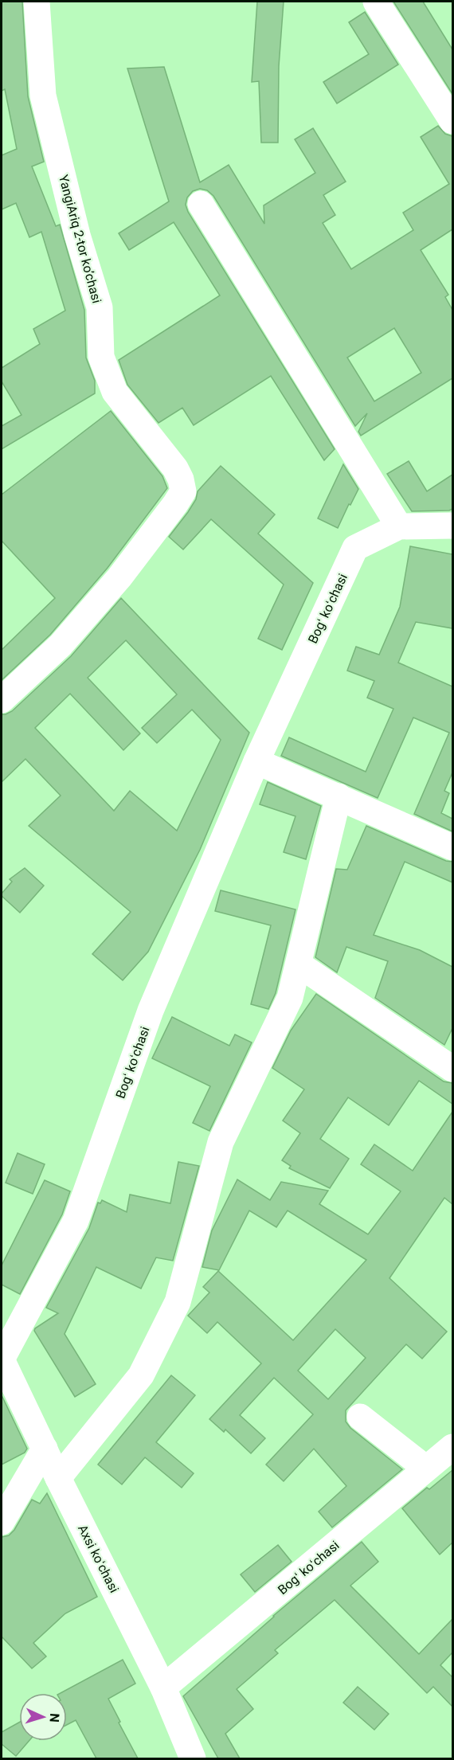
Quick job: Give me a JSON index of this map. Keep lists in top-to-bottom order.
{
  "streets": {
    "street": ["YangiАriq 2-tor koʼchasi", "Bogʻ koʻchasi", "Axsi koʻchasi"]
  },
  "crossings": [
    ["Bogʻ koʻchasi", "Axsi koʻchasi"]
  ],
  "north": "right"
}
